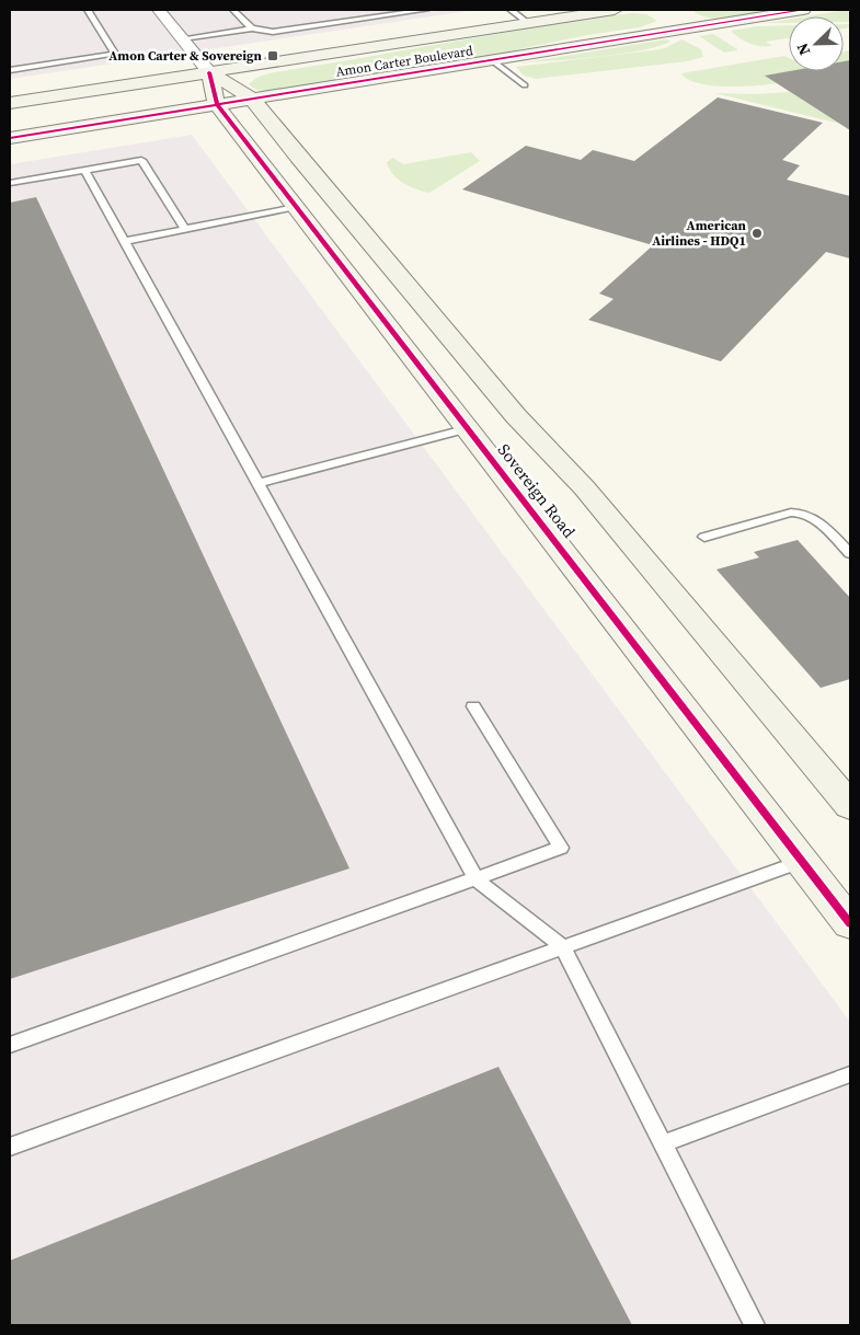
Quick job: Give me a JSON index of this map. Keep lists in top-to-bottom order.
{
  "streets": {
    "street": ["Amon Carter Boulevard", "Sovereign Road"]
  },
  "crossings": [
    ["Amon Carter Boulevard", "Sovereign Road"]
  ],
  "places": {
    "transit": ["Amon Carter & Sovereign"],
    "other": ["American Airlines - HDQ1"]
  },
  "north": "bottom left"
}
